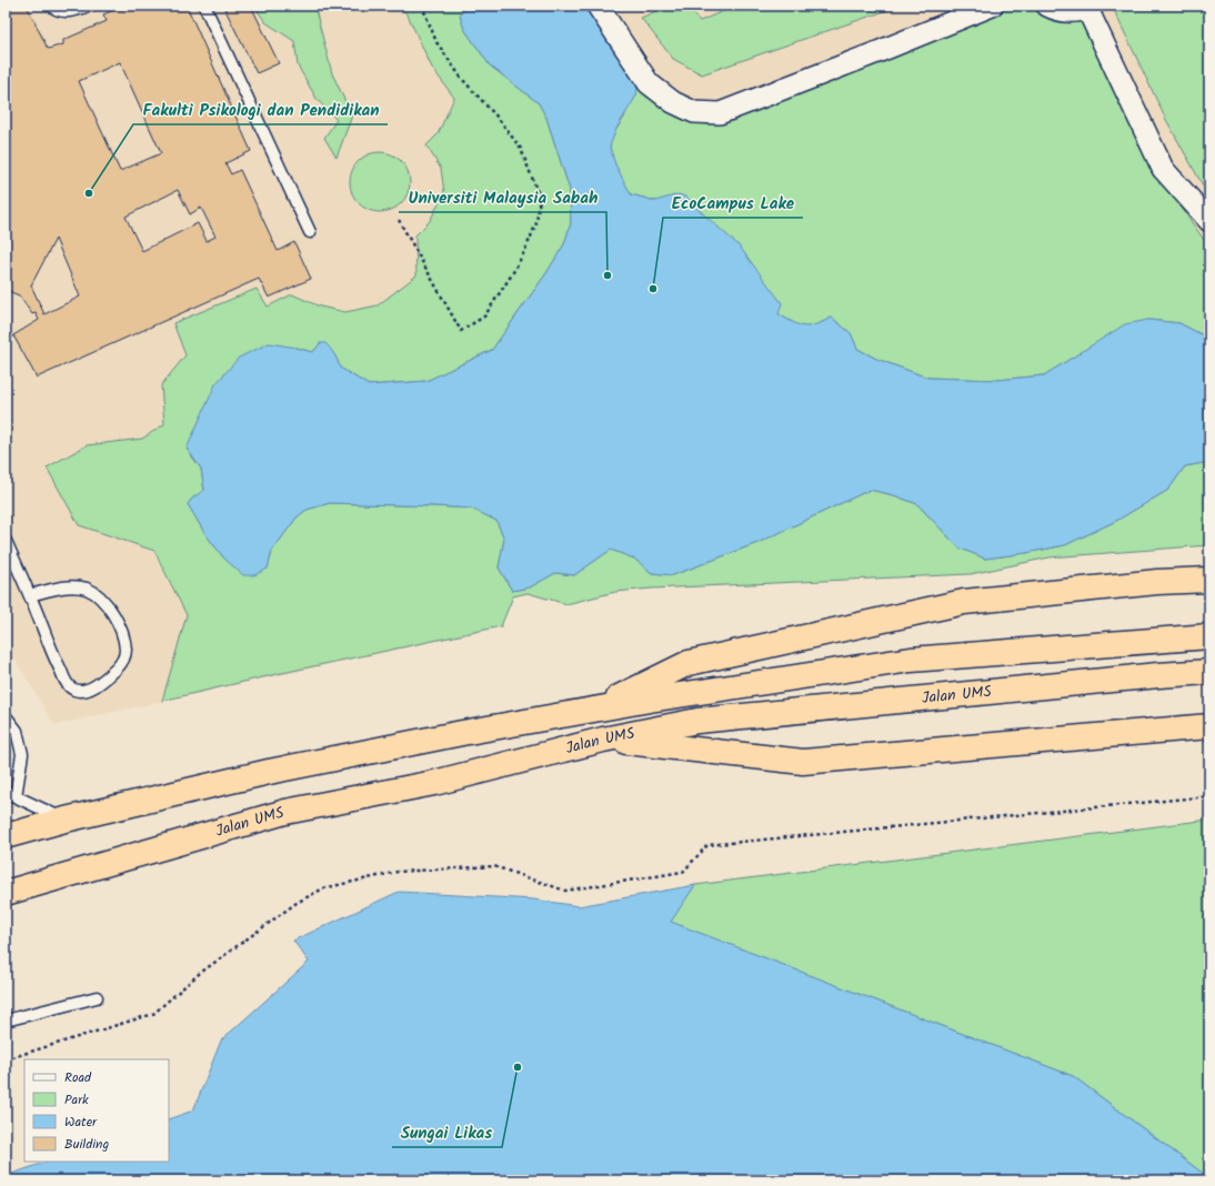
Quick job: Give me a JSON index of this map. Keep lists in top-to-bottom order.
{
  "streets": {
    "highway": ["Jalan UMS"]
  },
  "places": [
    "Fakulti Psikologi dan Pendidikan",
    "Universiti Malaysia Sabah",
    "EcoCampus Lake",
    "Sungai Likas"
  ],
  "legend": [
    "Road",
    "Park",
    "Water",
    "Building"
  ]
}
